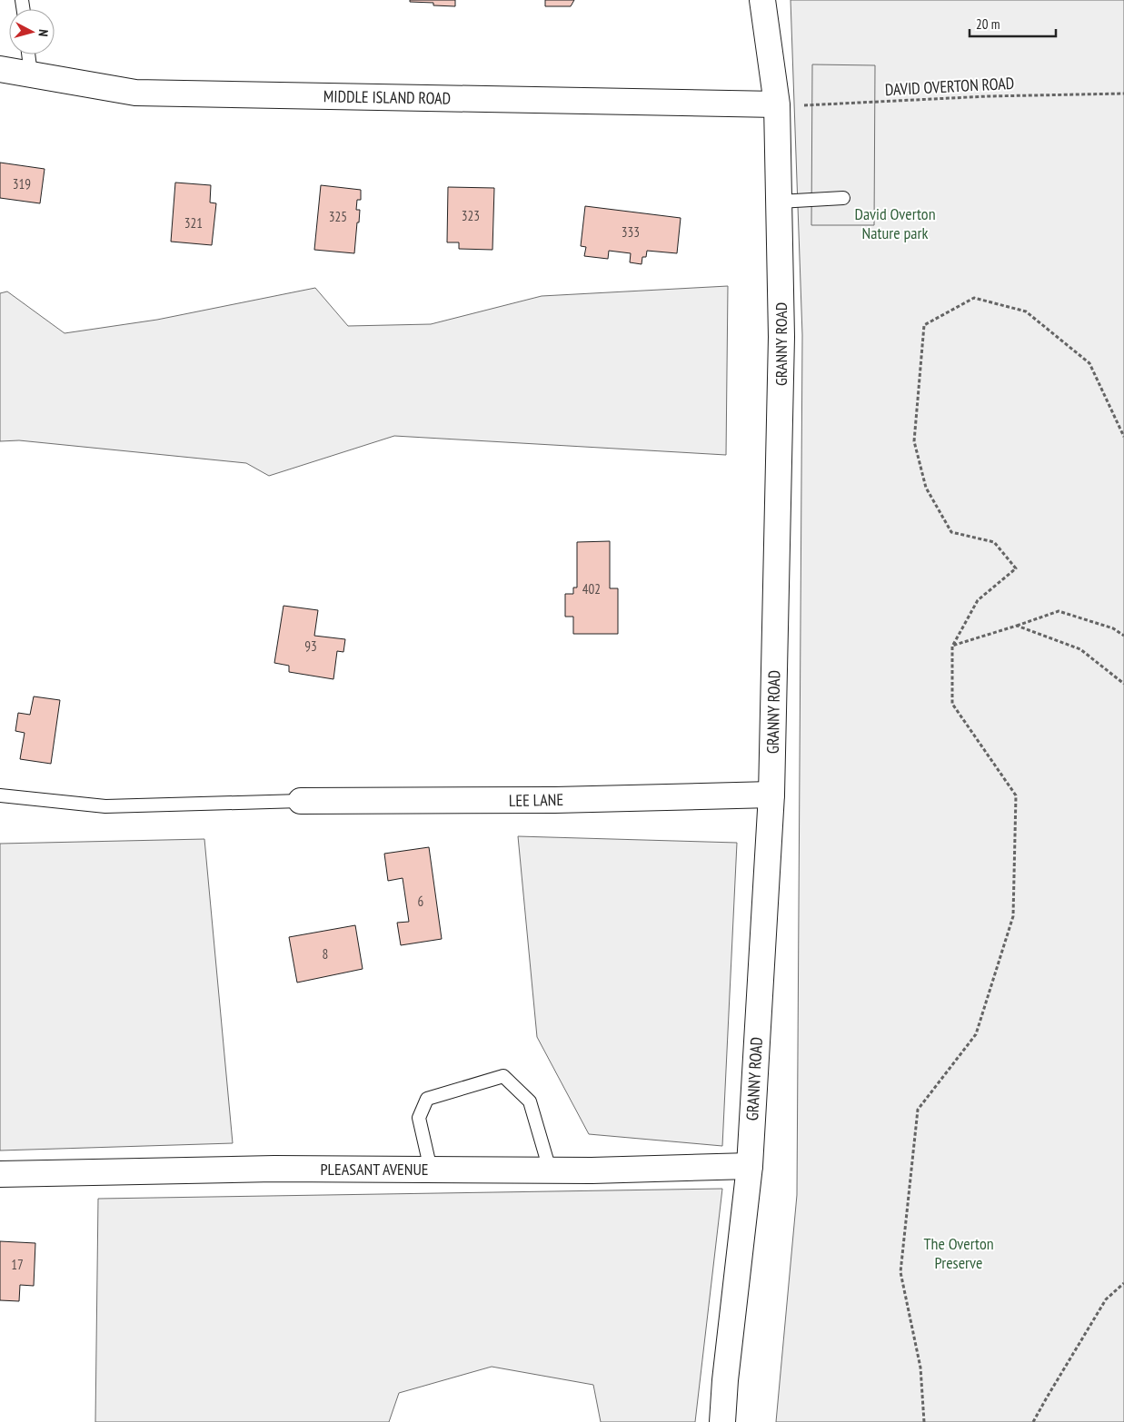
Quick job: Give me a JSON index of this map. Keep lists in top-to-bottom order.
{
  "streets": {
    "street": [
      "MIDDLE ISLAND ROAD",
      "GRANNY ROAD",
      "LEE LANE",
      "PLEASANT AVENUE"
    ],
    "path": ["DAVID OVERTON ROAD"]
  },
  "crossings": [
    ["DAVID OVERTON ROAD", "MIDDLE ISLAND ROAD"],
    ["DAVID OVERTON ROAD", "GRANNY ROAD"],
    ["MIDDLE ISLAND ROAD", "GRANNY ROAD"],
    ["GRANNY ROAD", "LEE LANE"],
    ["GRANNY ROAD", "PLEASANT AVENUE"]
  ],
  "parks": ["David Overton Nature park", "The Overton Preserve"],
  "house_numbers": [
    "319",
    "323",
    "325",
    "321",
    "333",
    "402",
    "93",
    "6",
    "8",
    "17"
  ],
  "scale_bar": "20 m",
  "north": "right"
}
